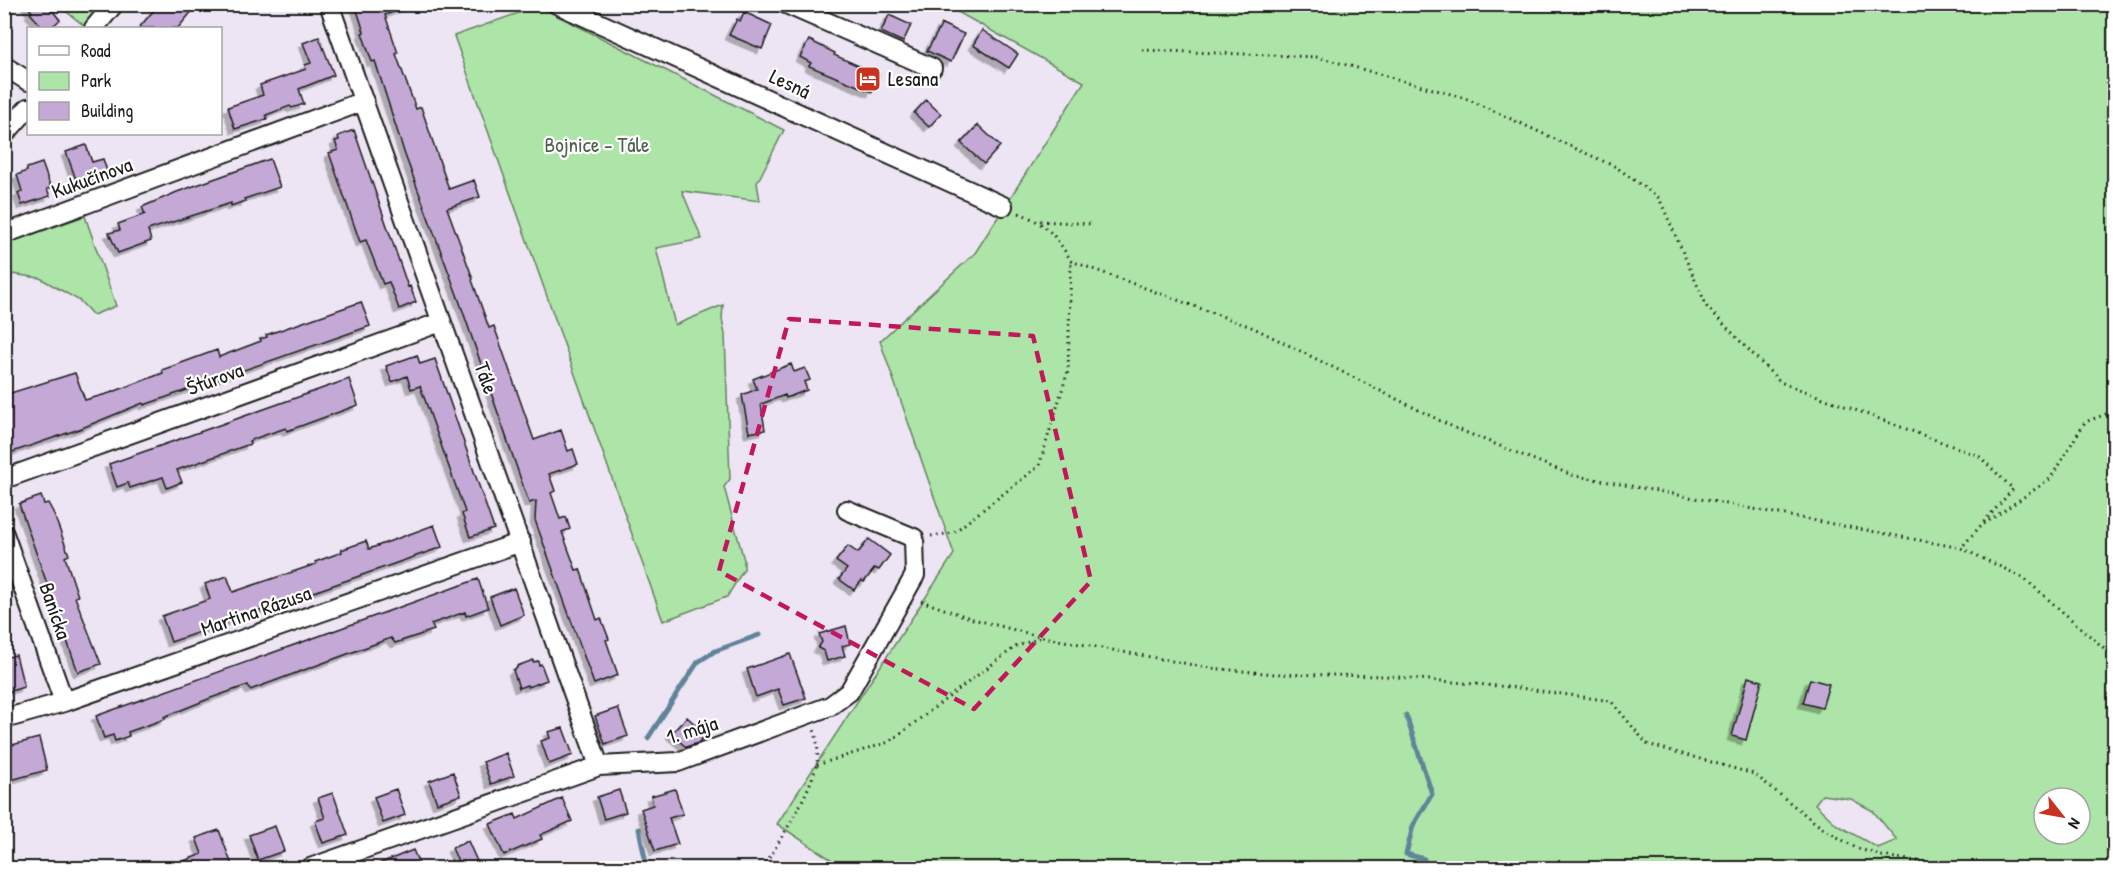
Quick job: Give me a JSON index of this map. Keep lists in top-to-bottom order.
{
  "streets": {
    "street": [
      "Lesná",
      "Kukučínova",
      "Tále",
      "Štúrova",
      "Banícka",
      "Martina Rázusa",
      "1. mája"
    ]
  },
  "crossings": [
    ["Kukučínova", "Tále"],
    ["Tále", "Štúrova"],
    ["Tále", "Martina Rázusa"],
    ["Tále", "1. mája"],
    ["Banícka", "Martina Rázusa"]
  ],
  "parks": ["Bojnice - Tále"],
  "places": {
    "hotel": ["Lesana"]
  },
  "legend": ["Road", "Park", "Building"],
  "north": "bottom right"
}
